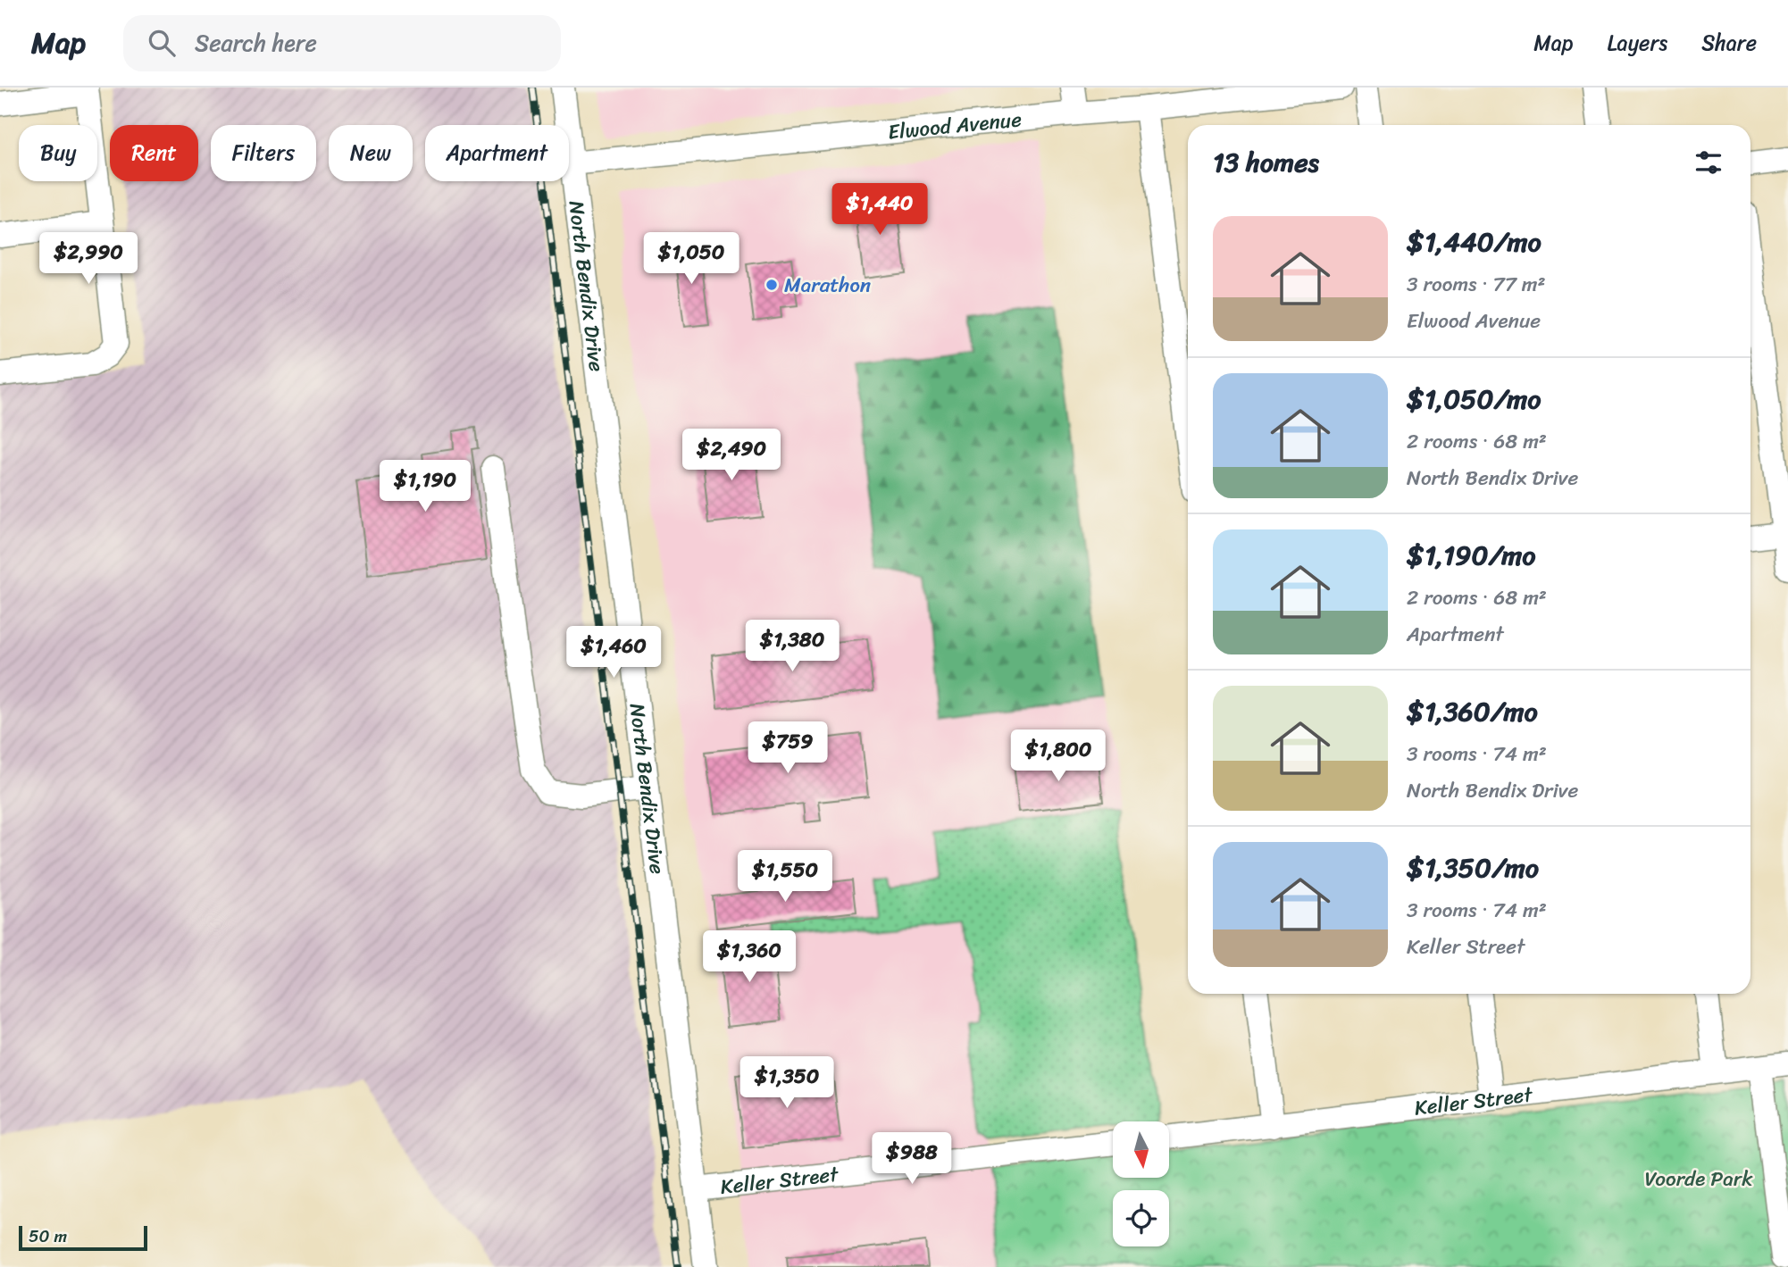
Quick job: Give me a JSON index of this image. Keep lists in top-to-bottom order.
{
  "streets": {
    "street": ["Elwood Avenue", "North Bendix Drive", "Keller Street"]
  },
  "crossings": [
    ["Elwood Avenue", "North Bendix Drive"],
    ["North Bendix Drive", "Keller Street"]
  ],
  "parks": ["Voorde Park"],
  "places": ["Marathon"],
  "scale_bar": "50 m",
  "north": "bottom",
  "page": {
    "header": "Map",
    "search": "Search here",
    "nav": ["Map", "Layers", "Share"],
    "chip": [
      "Buy",
      "Rent",
      "Filters",
      "New",
      "Apartment"
    ],
    "heading": "13 homes",
    "price": [
      "$1,440",
      "$2,990",
      "$1,050",
      "$2,490",
      "$1,190",
      "$1,380",
      "$1,460",
      "$759",
      "$1,800",
      "$1,550",
      "$1,360",
      "$1,350",
      "$988"
    ],
    "list": [
      {
        "name": "$1,440/mo",
        "note": "3 rooms · 77 m² · Elwood Avenue"
      },
      {
        "name": "$1,050/mo",
        "note": "2 rooms · 68 m² · North Bendix Drive"
      },
      {
        "name": "$1,190/mo",
        "note": "2 rooms · 68 m² · Apartment"
      },
      {
        "name": "$1,360/mo",
        "note": "3 rooms · 74 m² · North Bendix Drive"
      },
      {
        "name": "$1,350/mo",
        "note": "3 rooms · 74 m² · Keller Street"
      }
    ],
    "scale": "50 m"
  }
}
